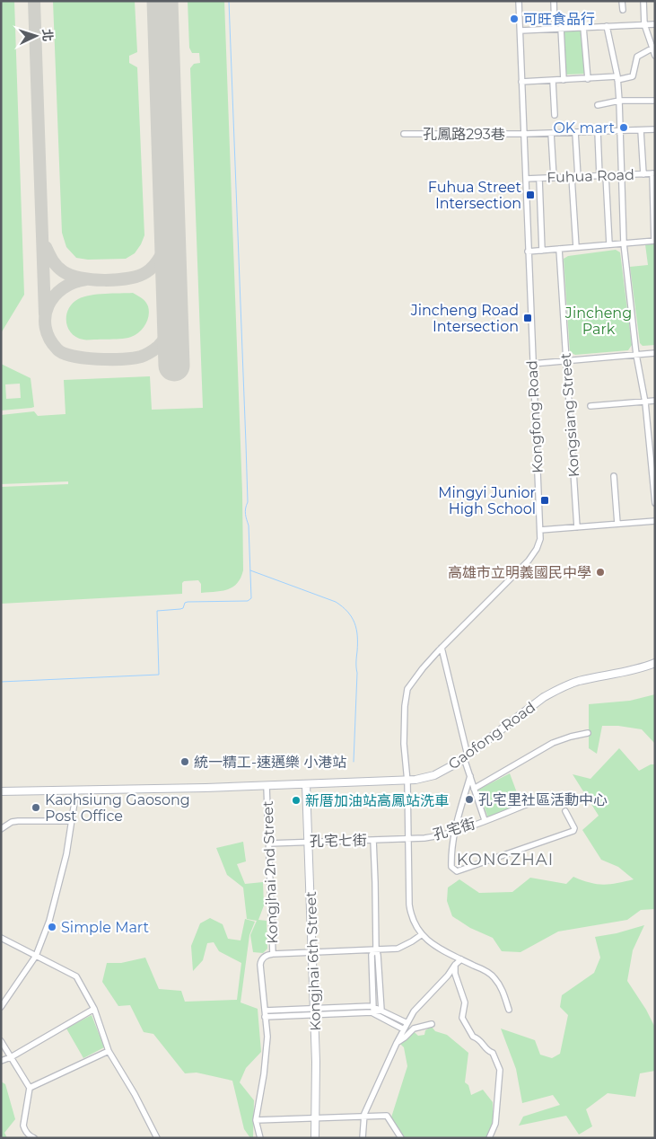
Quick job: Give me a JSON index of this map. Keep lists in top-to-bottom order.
{
  "streets": {
    "street": [
      "孔鳳路293巷",
      "Fuhua Road",
      "Kongsiang Street",
      "Kongfong Road",
      "Gaofong Road",
      "孔宅街",
      "孔宅七街",
      "Kongjhai 2nd Street",
      "Kongjhai 6th Street"
    ]
  },
  "crossings": [
    ["孔鳳路293巷", "Kongfong Road"],
    ["Fuhua Road", "Kongfong Road"],
    ["Kongfong Road", "Gaofong Road"],
    ["Kongfong Road", "孔宅街"],
    ["Kongfong Road", "孔宅七街"],
    ["Gaofong Road", "Kongjhai 2nd Street"],
    ["Gaofong Road", "Kongjhai 6th Street"],
    ["孔宅街", "孔宅七街"],
    ["孔宅七街", "Kongjhai 2nd Street"],
    ["孔宅七街", "Kongjhai 6th Street"]
  ],
  "districts": ["KONGZHAI"],
  "parks": ["Jincheng Park"],
  "places": {
    "other": [
      "可旺食品行",
      "OK mart",
      "高雄市立明義國民中學",
      "統一精工-速邁樂 小港站",
      "孔宅里社區活動中心",
      "新厝加油站高鳳站洗車",
      "Kaohsiung Gaosong Post Office",
      "Simple Mart"
    ],
    "transit": ["Fuhua Street Intersection", "Jincheng Road Intersection", "Mingyi Junior High School"]
  },
  "north": "right"
}
